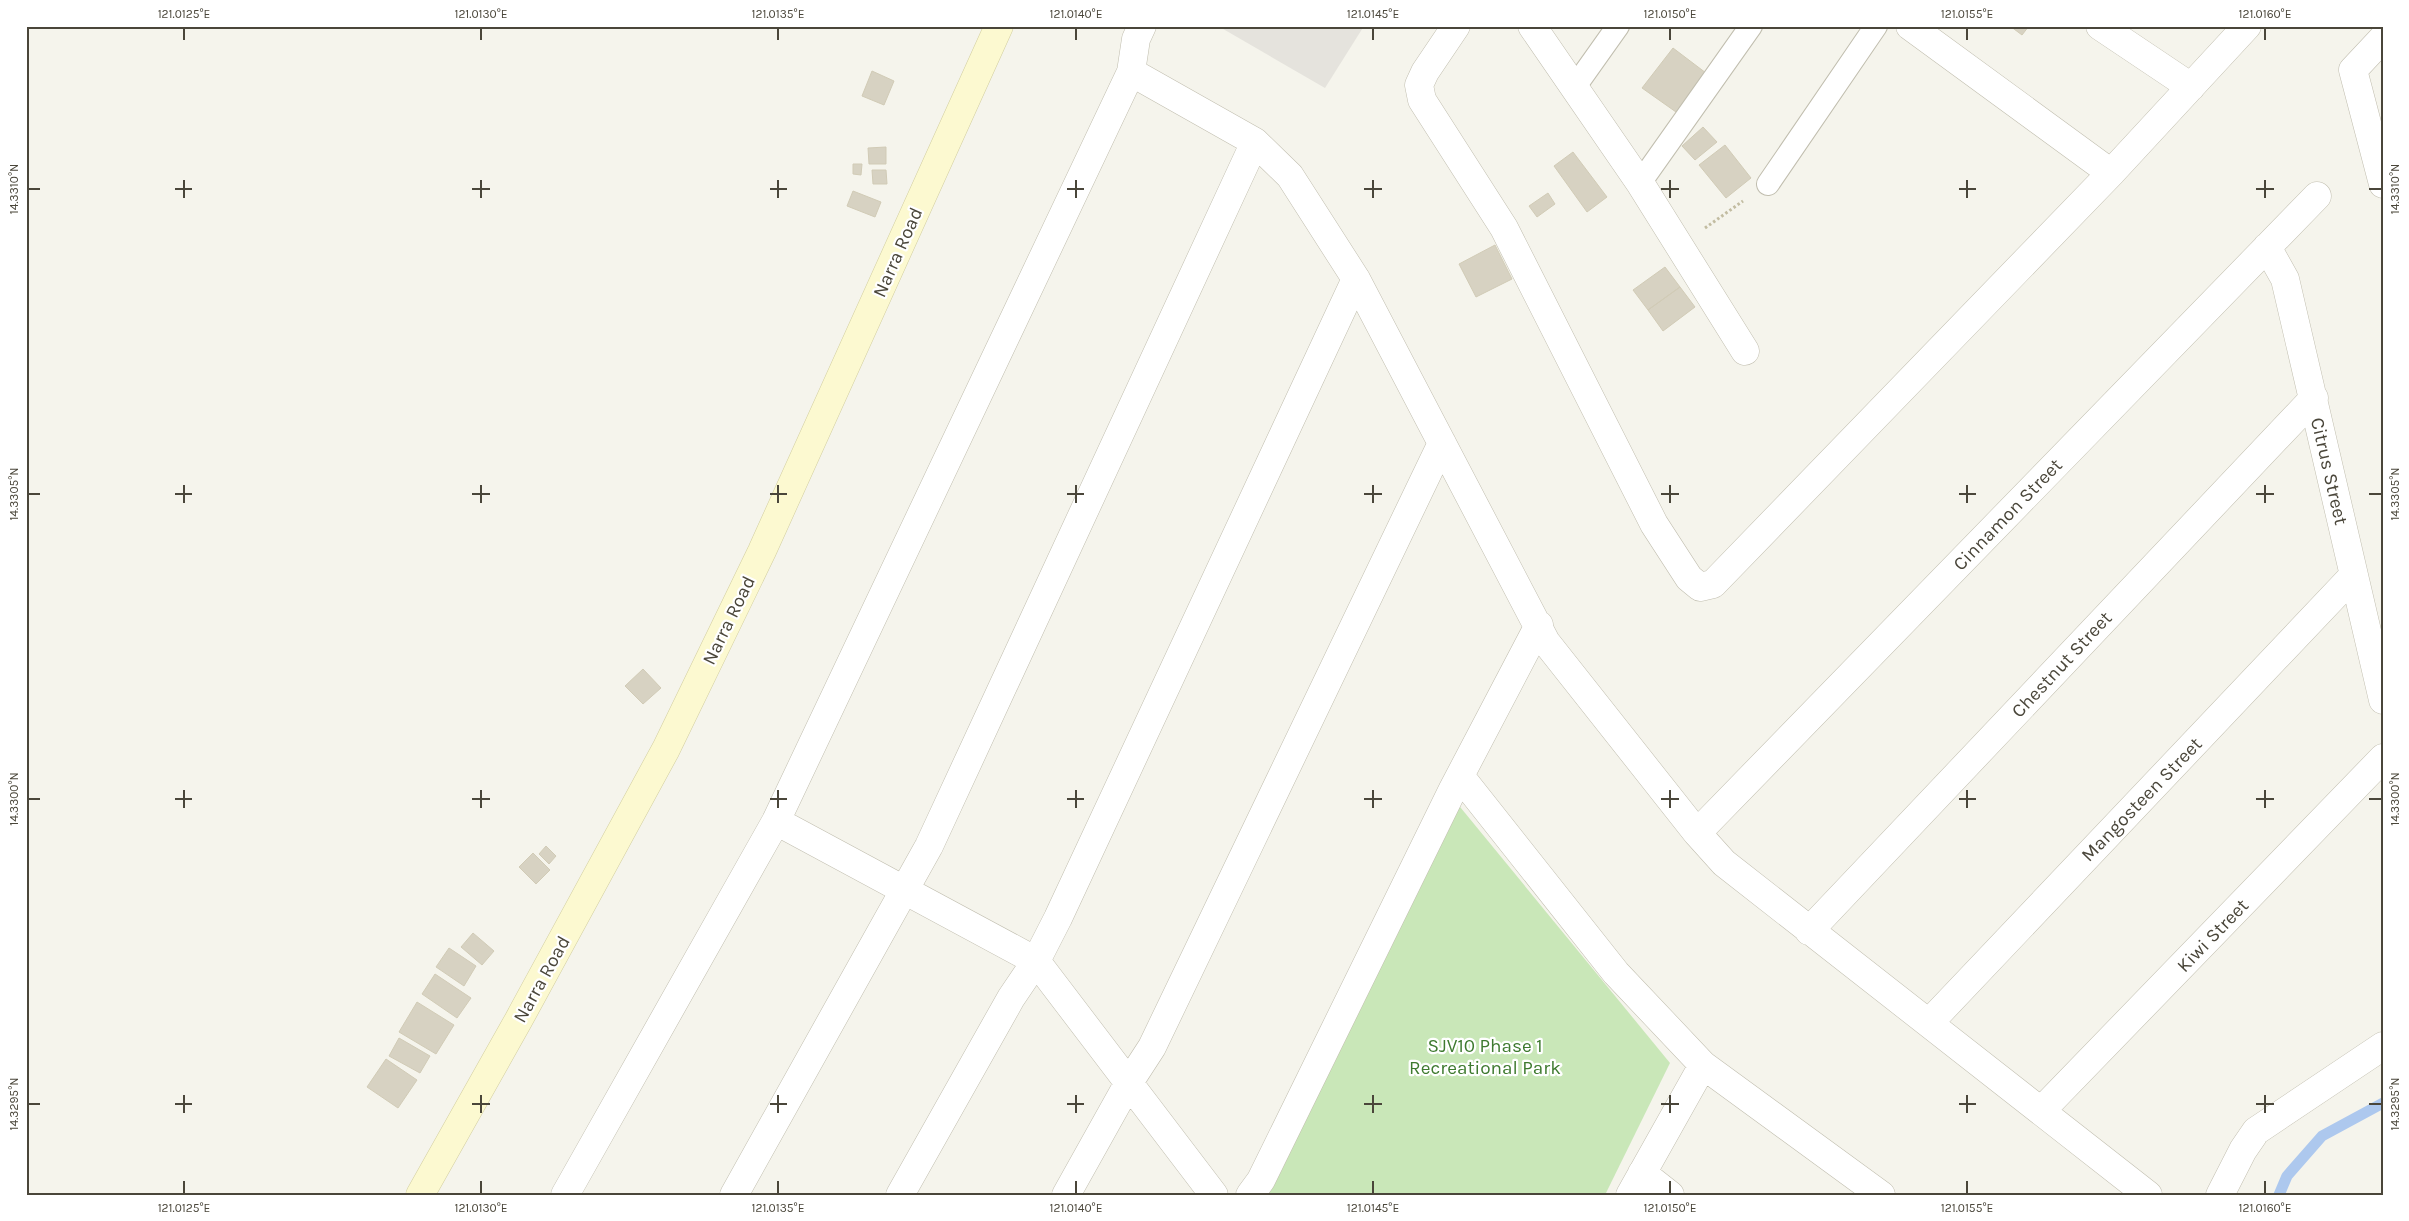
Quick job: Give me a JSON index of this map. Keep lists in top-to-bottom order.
{
  "streets": {
    "street": [
      "Narra Road",
      "Citrus Street",
      "Cinnamon Street",
      "Chestnut Street",
      "Mangosteen Street",
      "Kiwi Street"
    ]
  },
  "crossings": [
    ["Citrus Street", "Cinnamon Street"],
    ["Citrus Street", "Chestnut Street"],
    ["Citrus Street", "Mangosteen Street"]
  ],
  "parks": ["SJV10 Phase 1 Recreational Park"],
  "coordinates": [
    "121.0125°E",
    "121.0130°E",
    "121.0135°E",
    "121.0140°E",
    "121.0145°E",
    "121.0150°E",
    "121.0155°E",
    "121.0160°E",
    "14.3310°N",
    "14.3305°N",
    "14.3300°N",
    "14.3295°N"
  ]
}
